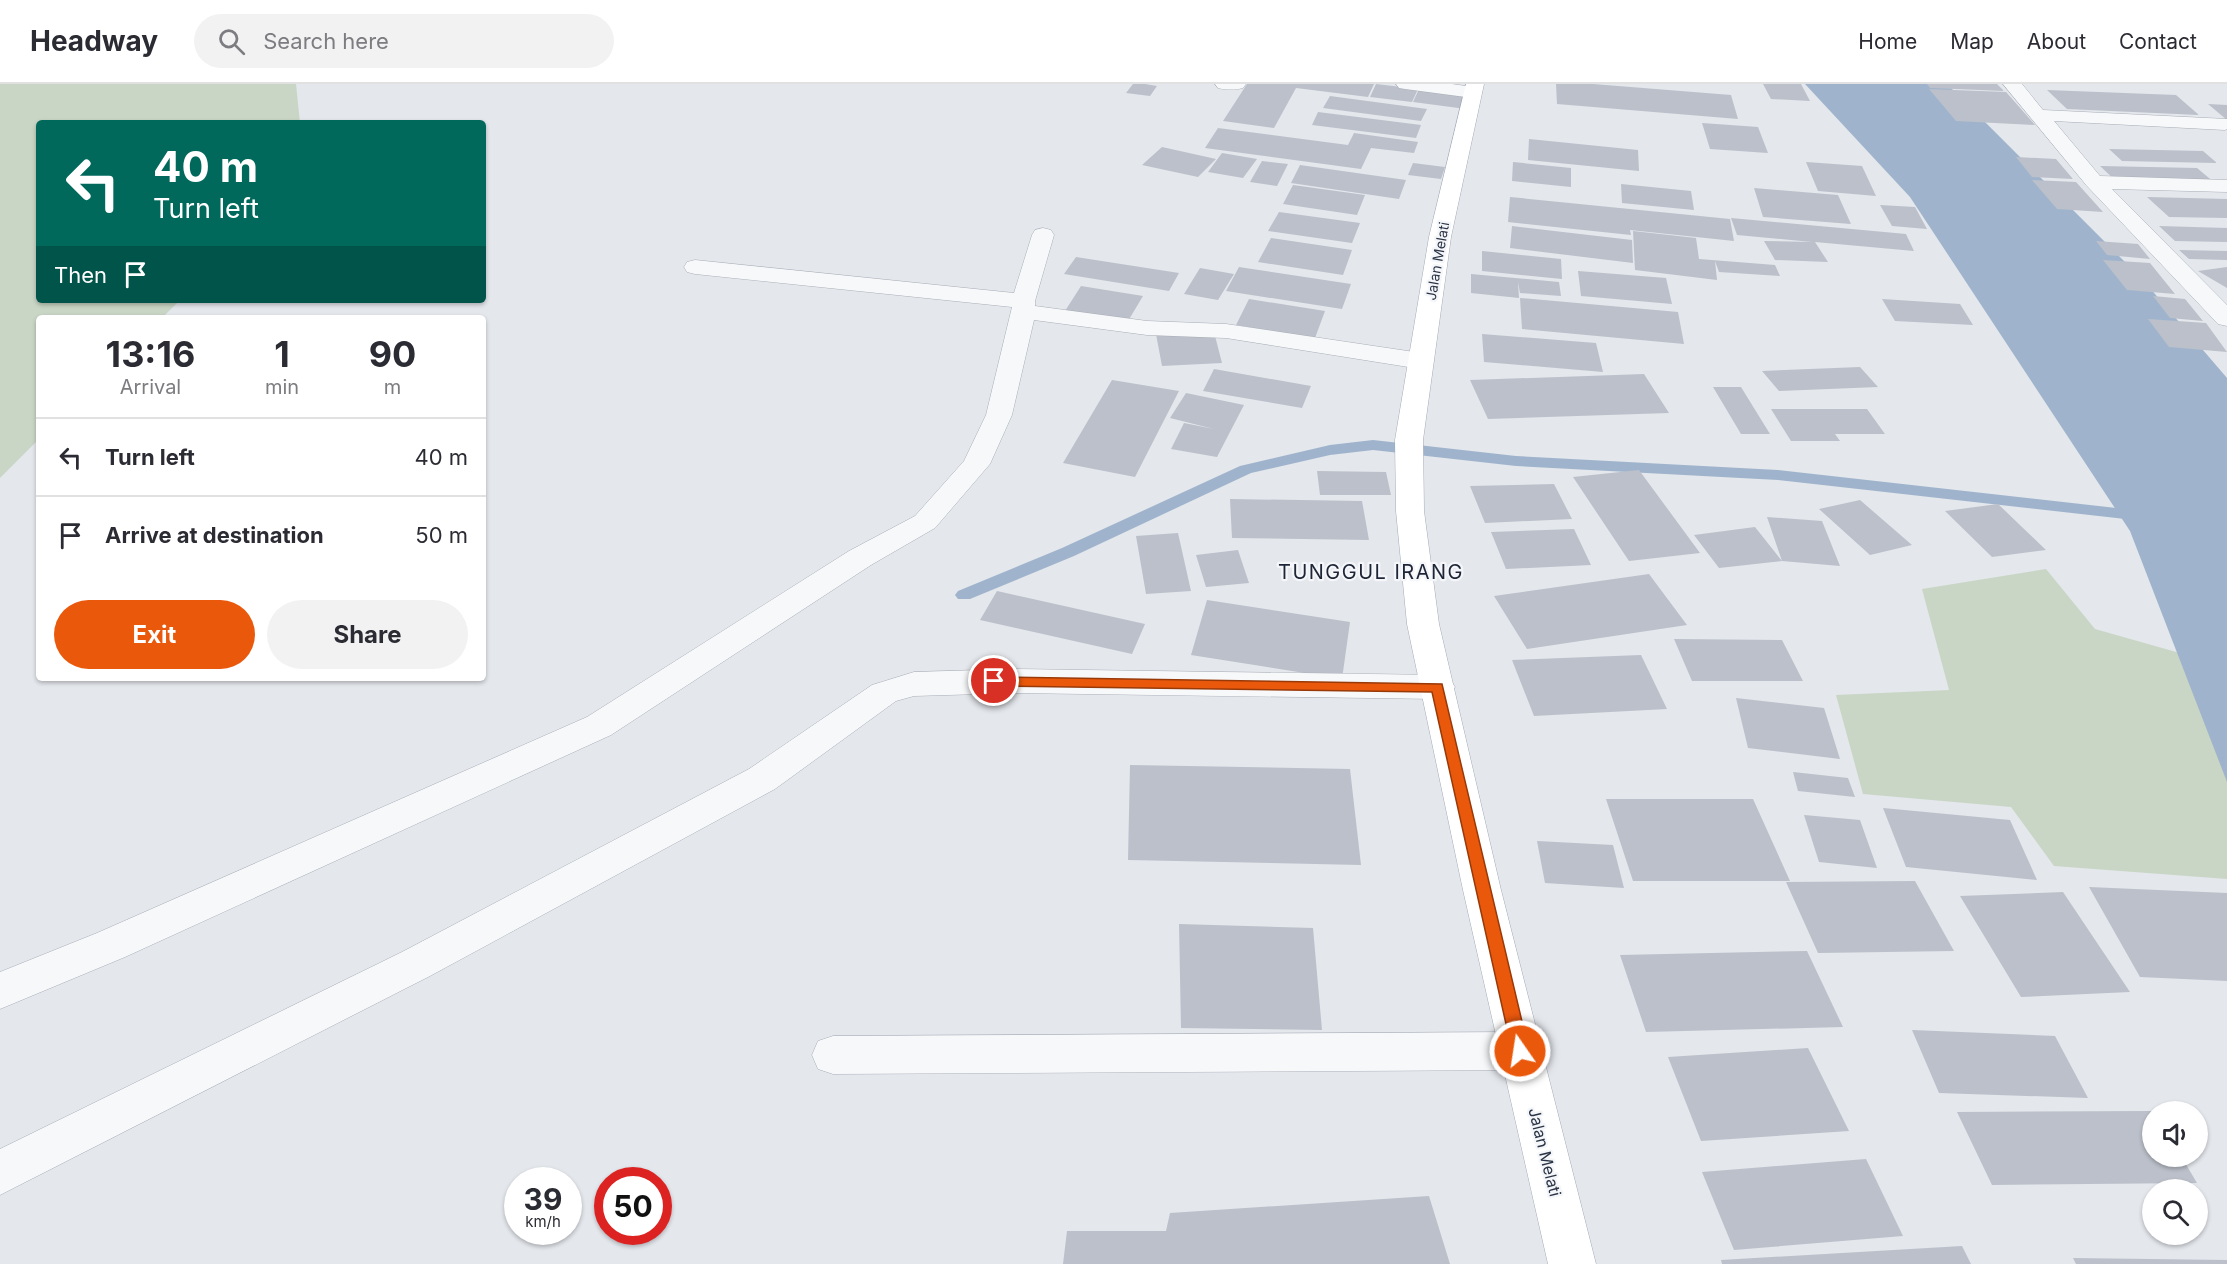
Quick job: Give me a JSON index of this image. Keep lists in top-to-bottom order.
{
  "streets": {
    "main road": ["Jalan Melati"]
  },
  "districts": ["TUNGGUL IRANG"],
  "page": {
    "header": "Headway",
    "search": "Search here",
    "nav": [
      "Home",
      "Map",
      "About",
      "Contact"
    ],
    "turn": ["40 m", "Turn left"],
    "then": "Then",
    "eta": [
      "13:16",
      "Arrival",
      "1",
      "min",
      "90",
      "m"
    ],
    "list": [
      {
        "name": "Turn left",
        "value": "40 m"
      },
      {
        "name": "Arrive at destination",
        "value": "50 m"
      }
    ],
    "buttons": ["Exit", "Share"],
    "speed": "39 km/h",
    "limit": "50"
  }
}
